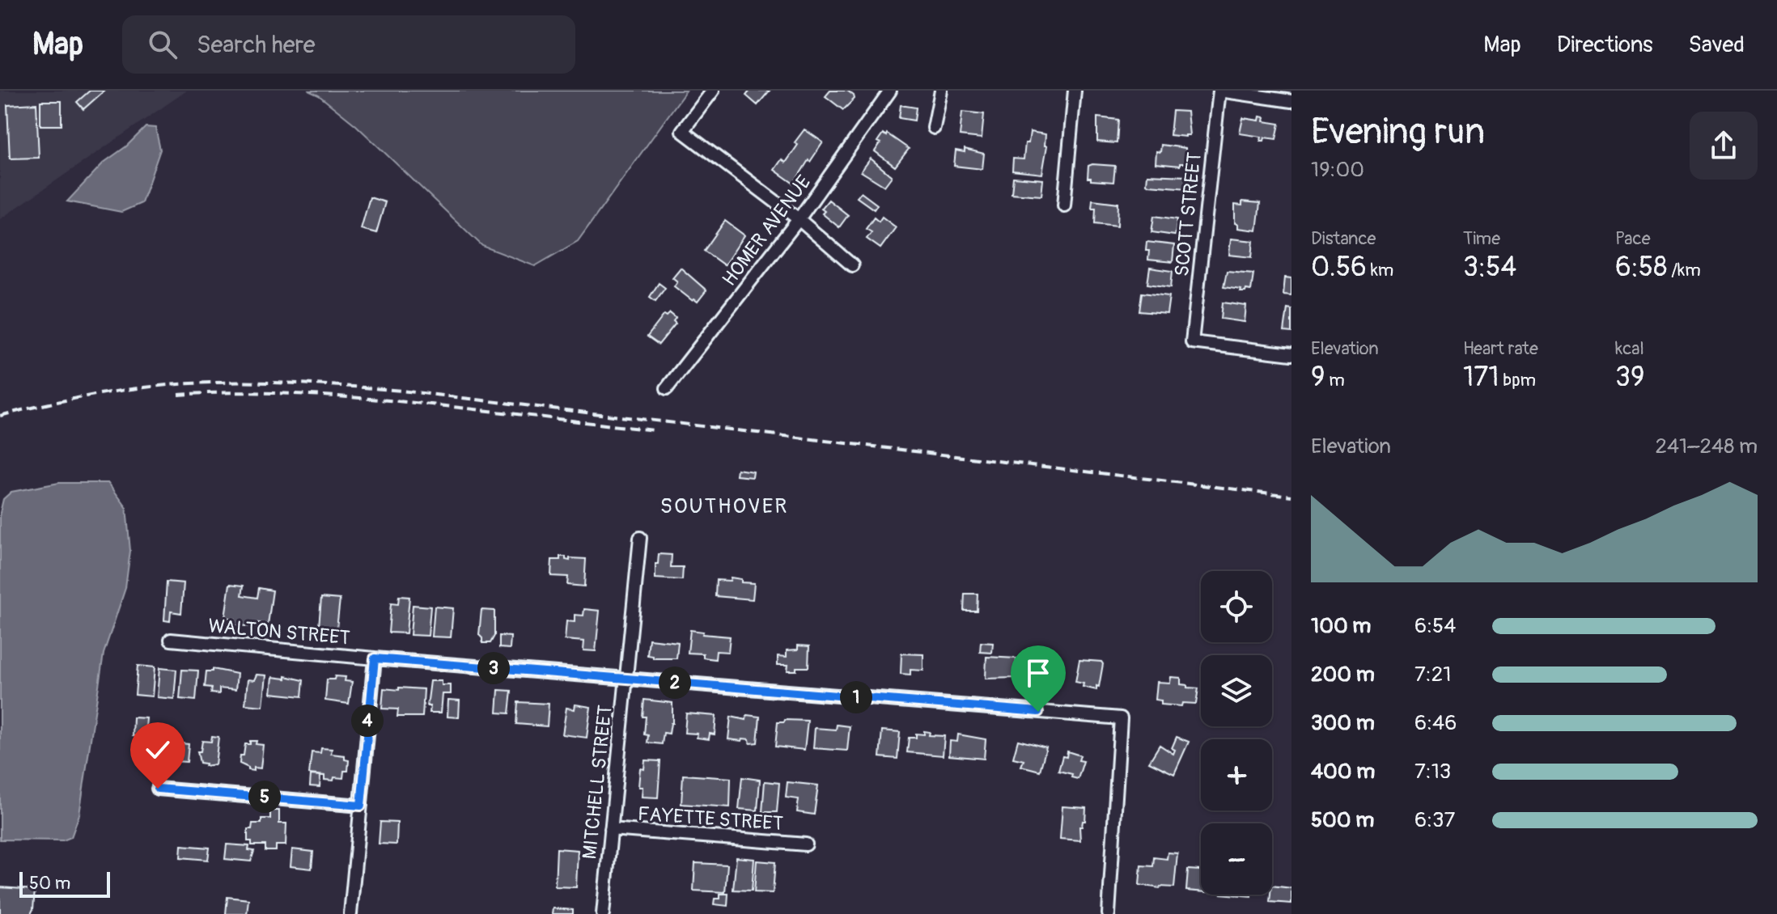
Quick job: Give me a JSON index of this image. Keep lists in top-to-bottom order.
{
  "streets": {
    "street": [
      "SCOTT STREET",
      "HOMER AVENUE",
      "WALTON STREET",
      "MITCHELL STREET",
      "FAYETTE STREET"
    ]
  },
  "crossings": [
    ["WALTON STREET", "MITCHELL STREET"],
    ["MITCHELL STREET", "FAYETTE STREET"]
  ],
  "districts": ["SOUTHOVER"],
  "scale_bar": "50 m",
  "page": {
    "header": "Map",
    "search": "Search here",
    "nav": ["Map", "Directions", "Saved"],
    "heading": ["Evening run", "19:00"],
    "stats": [
      ["Distance", "0.56 km"],
      ["Time", "3:54"],
      ["Pace", "6:58 /km"],
      ["Elevation", "9 m"],
      ["Heart rate", "171 bpm"],
      ["kcal", "39"]
    ],
    "chart": ["Elevation", "241–248 m"],
    "map_buttons": ["+", "−"],
    "list": [
      {
        "name": "100 m",
        "note": "6:54"
      },
      {
        "name": "200 m",
        "note": "7:21"
      },
      {
        "name": "300 m",
        "note": "6:46"
      },
      {
        "name": "400 m",
        "note": "7:13"
      },
      {
        "name": "500 m",
        "note": "6:37"
      }
    ],
    "pins": [
      "3",
      "2",
      "1",
      "4",
      "5"
    ],
    "scale": "50 m"
  }
}
